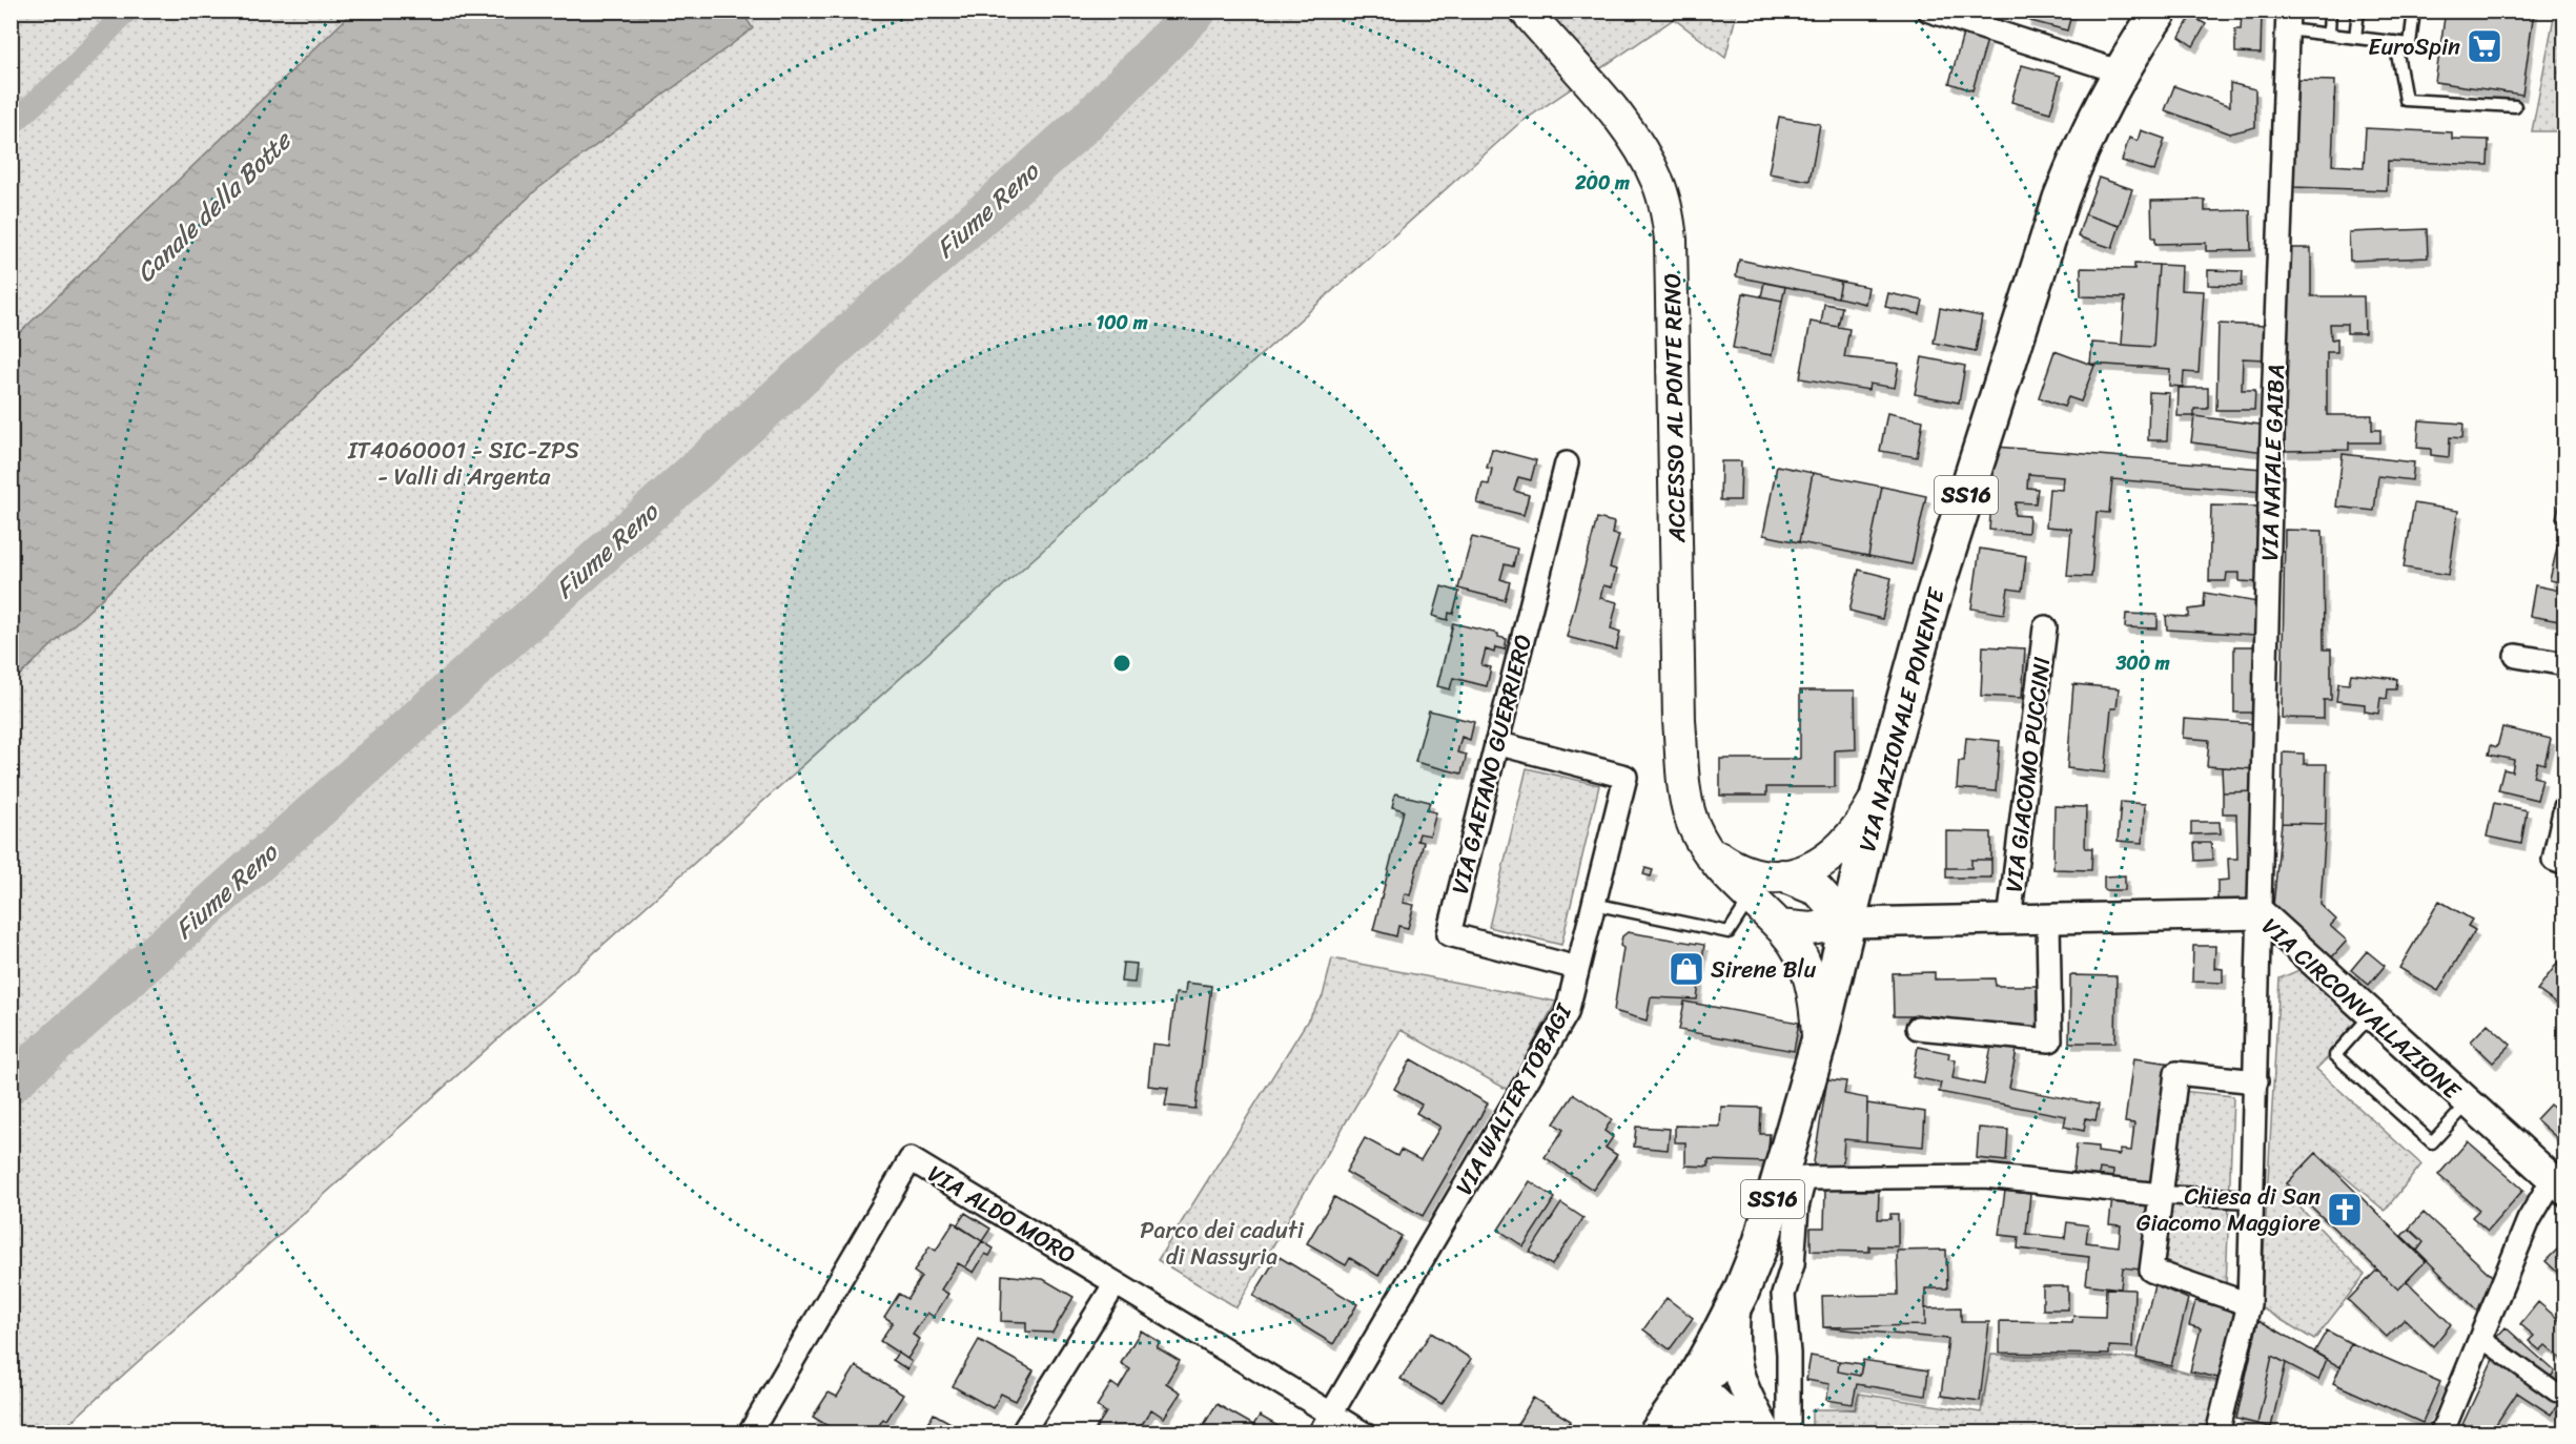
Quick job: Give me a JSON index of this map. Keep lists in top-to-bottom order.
{
  "streets": {
    "main road": ["ACCESSO AL PONTE RENO", "SS16", "VIA NAZIONALE PONENTE"],
    "street": [
      "VIA NATALE GAIBA",
      "VIA GAETANO GUERRIERO",
      "VIA GIACOMO PUCCINI",
      "VIA CIRCONVALLAZIONE",
      "VIA WALTER TOBAGI",
      "VIA ALDO MORO"
    ]
  },
  "crossings": [
    ["ACCESSO AL PONTE RENO", "VIA NAZIONALE PONENTE"],
    ["VIA NATALE GAIBA", "VIA CIRCONVALLAZIONE"],
    ["VIA NAZIONALE PONENTE", "VIA CIRCONVALLAZIONE"],
    ["VIA GAETANO GUERRIERO", "VIA WALTER TOBAGI"],
    ["VIA GIACOMO PUCCINI", "VIA CIRCONVALLAZIONE"],
    ["VIA WALTER TOBAGI", "VIA ALDO MORO"]
  ],
  "water": ["Canale della Botte", "Fiume Reno"],
  "parks": ["IT4060001 - SIC-ZPS - Valli di Argenta", "Parco dei caduti di Nassyria"],
  "places": {
    "supermarket": ["EuroSpin"],
    "shop": ["Sirene Blu"],
    "church": ["Chiesa di San Giacomo Maggiore"]
  },
  "rings": ["200 m", "100 m", "300 m"]
}
